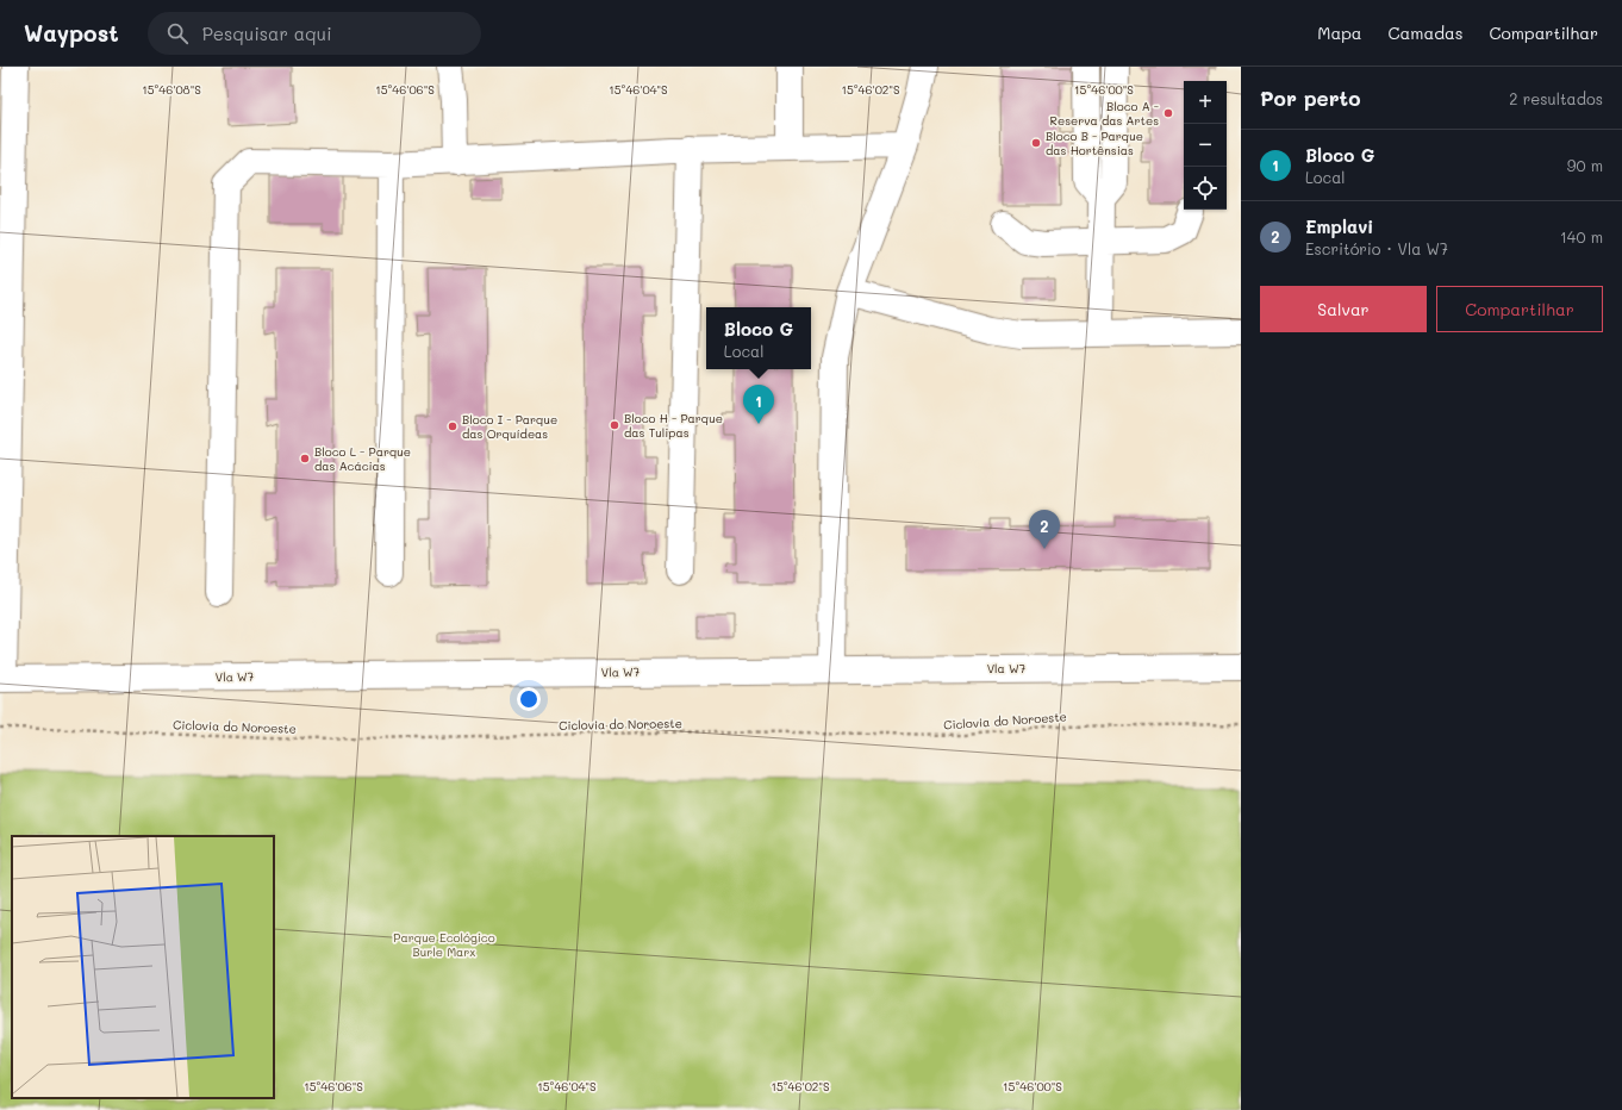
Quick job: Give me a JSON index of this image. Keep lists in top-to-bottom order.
{
  "streets": {
    "street": ["Vla W7"],
    "path": ["Ciclovia do Noroeste"]
  },
  "parks": ["Parque Ecológico Burle Marx"],
  "places": [
    "Bloco A - Reserva das Artes",
    "Bloco B - Parque das Hortênsias",
    "Bloco H - Parque das Tulipas",
    "Bloco I - Parque das Orquídeas",
    "Bloco L - Parque das Acácias"
  ],
  "page": {
    "header": "Waypost",
    "search": "Pesquisar aqui",
    "nav": ["Mapa", "Camadas", "Compartilhar"],
    "heading": ["Por perto", "2 resultados"],
    "map_buttons": ["+", "−"],
    "list": [
      {
        "mark": "1",
        "name": "Bloco G",
        "note": "Local",
        "value": "90 m"
      },
      {
        "mark": "2",
        "name": "Emplavi",
        "note": "Escritório · Vla W7",
        "value": "140 m"
      }
    ],
    "buttons": ["Salvar", "Compartilhar"],
    "popup": ["Bloco G", "Local"],
    "pins": ["1", "2"]
  },
  "coordinates": [
    "15°46'08\"S",
    "15°46'06\"S",
    "15°46'04\"S",
    "15°46'02\"S",
    "15°46'00\"S"
  ]
}
